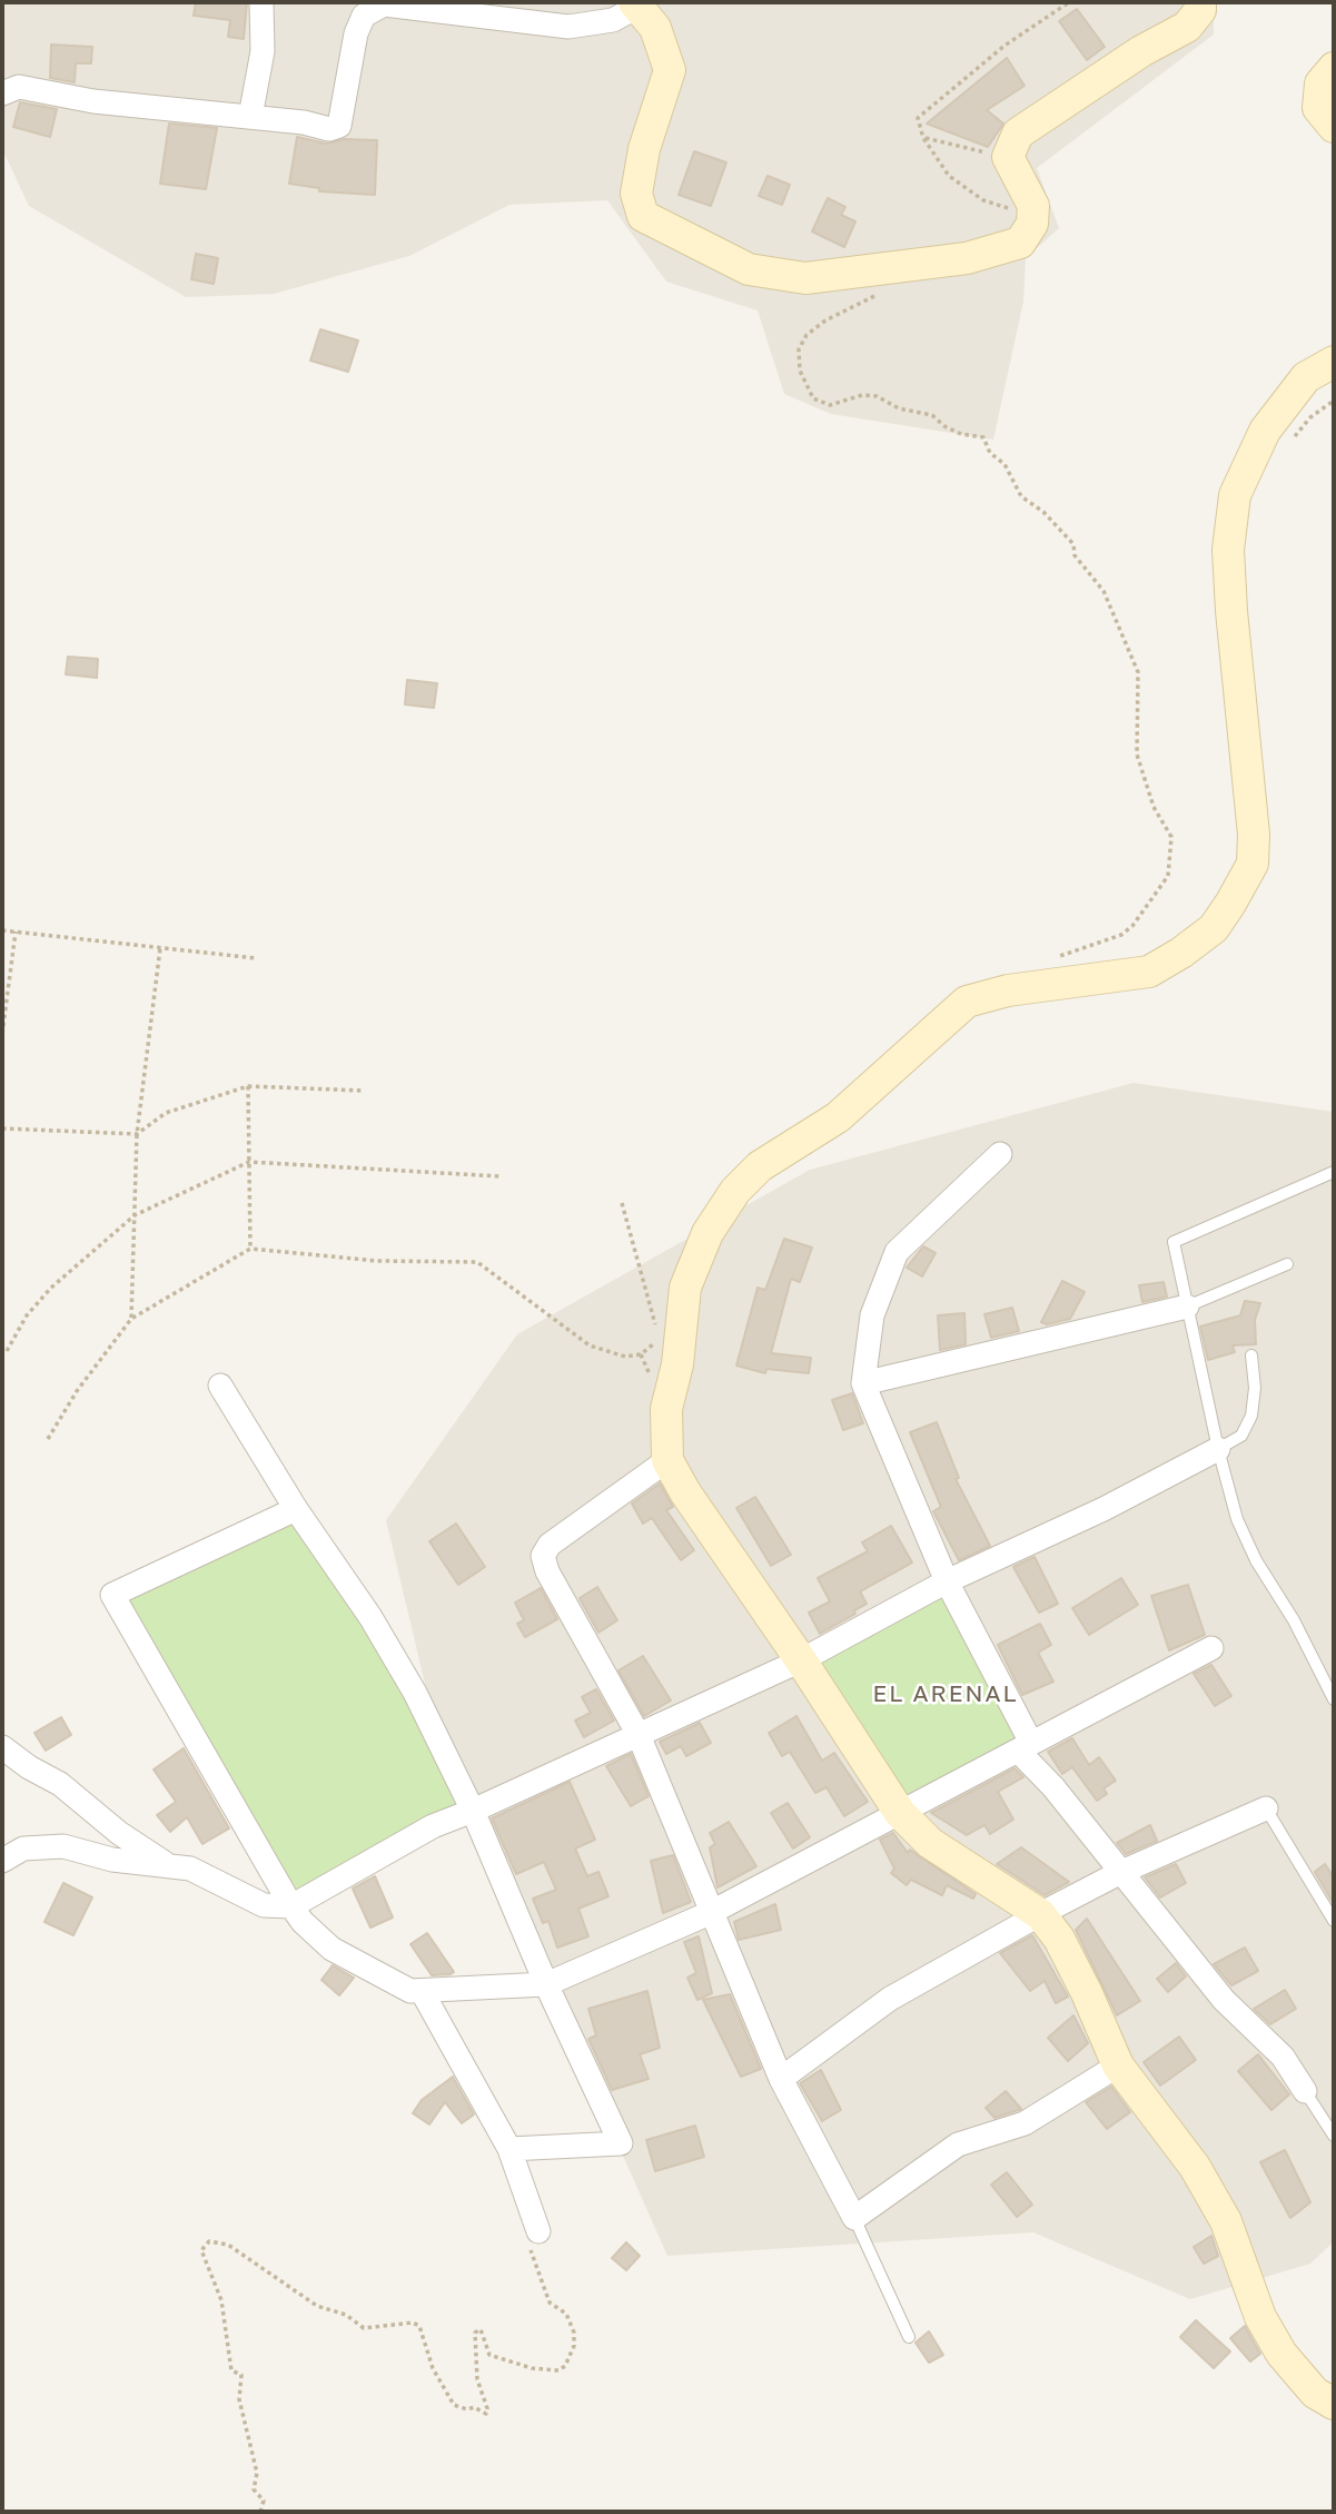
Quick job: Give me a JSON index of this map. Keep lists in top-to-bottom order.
{
  "districts": ["EL ARENAL"]
}
